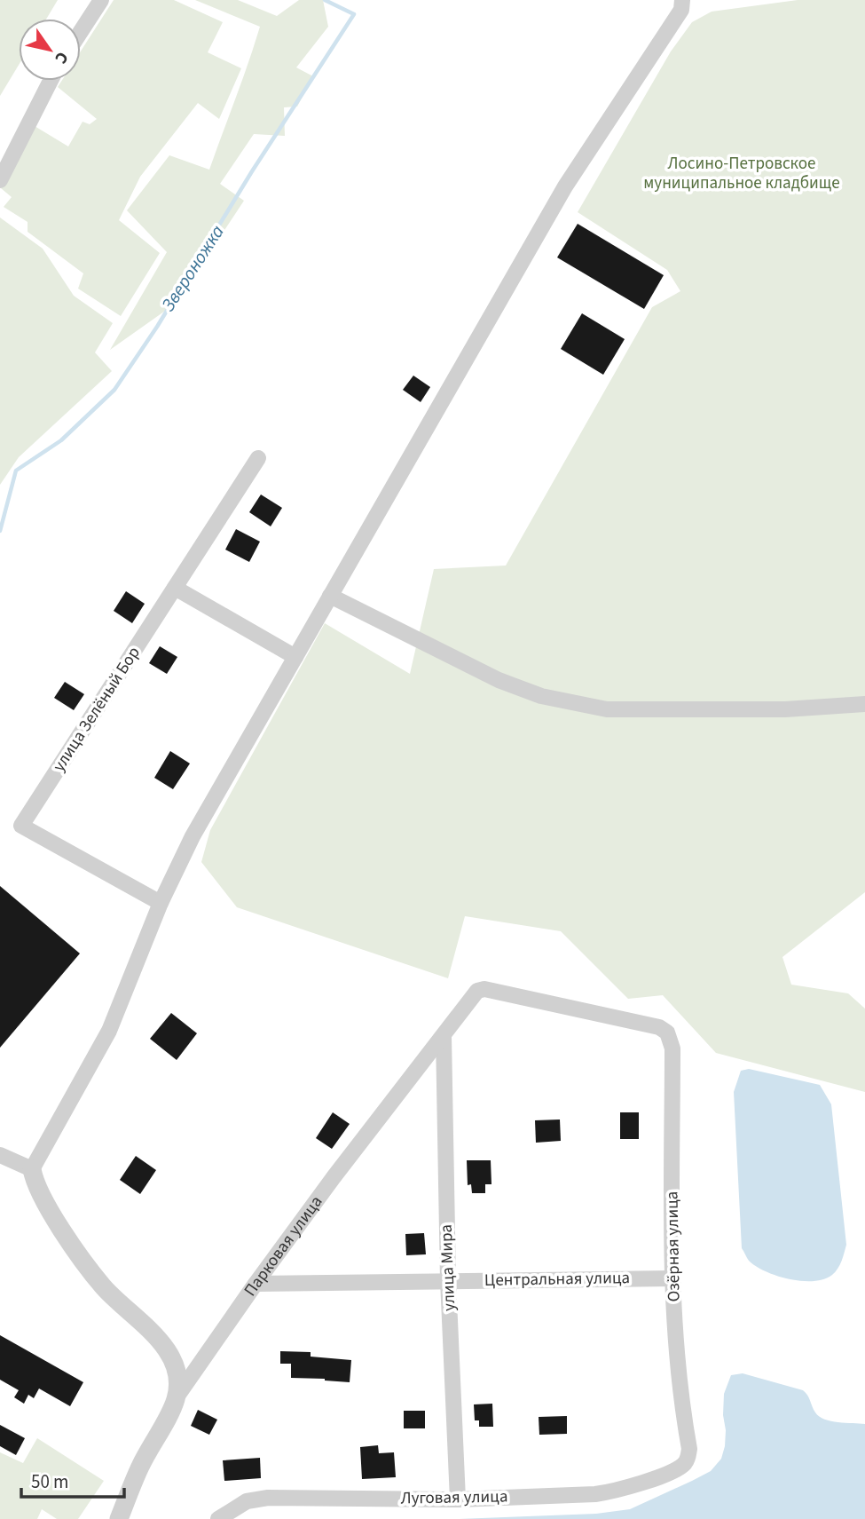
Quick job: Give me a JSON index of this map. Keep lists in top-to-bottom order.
{
  "streets": {
    "street": [
      "улица Зелёный Бор",
      "Парковая улица",
      "Озёрная улица",
      "улица Мира",
      "Центральная улица",
      "Луговая улица"
    ]
  },
  "crossings": [
    ["Парковая улица", "Озёрная улица"],
    ["Парковая улица", "улица Мира"],
    ["Парковая улица", "Центральная улица"],
    ["Озёрная улица", "Центральная улица"],
    ["Озёрная улица", "Луговая улица"],
    ["улица Мира", "Центральная улица"],
    ["улица Мира", "Луговая улица"]
  ],
  "water": ["Звероножка"],
  "parks": ["Лосино-Петровское муниципальное кладбище"],
  "scale_bar": "50 m",
  "north": "bottom right"
}
